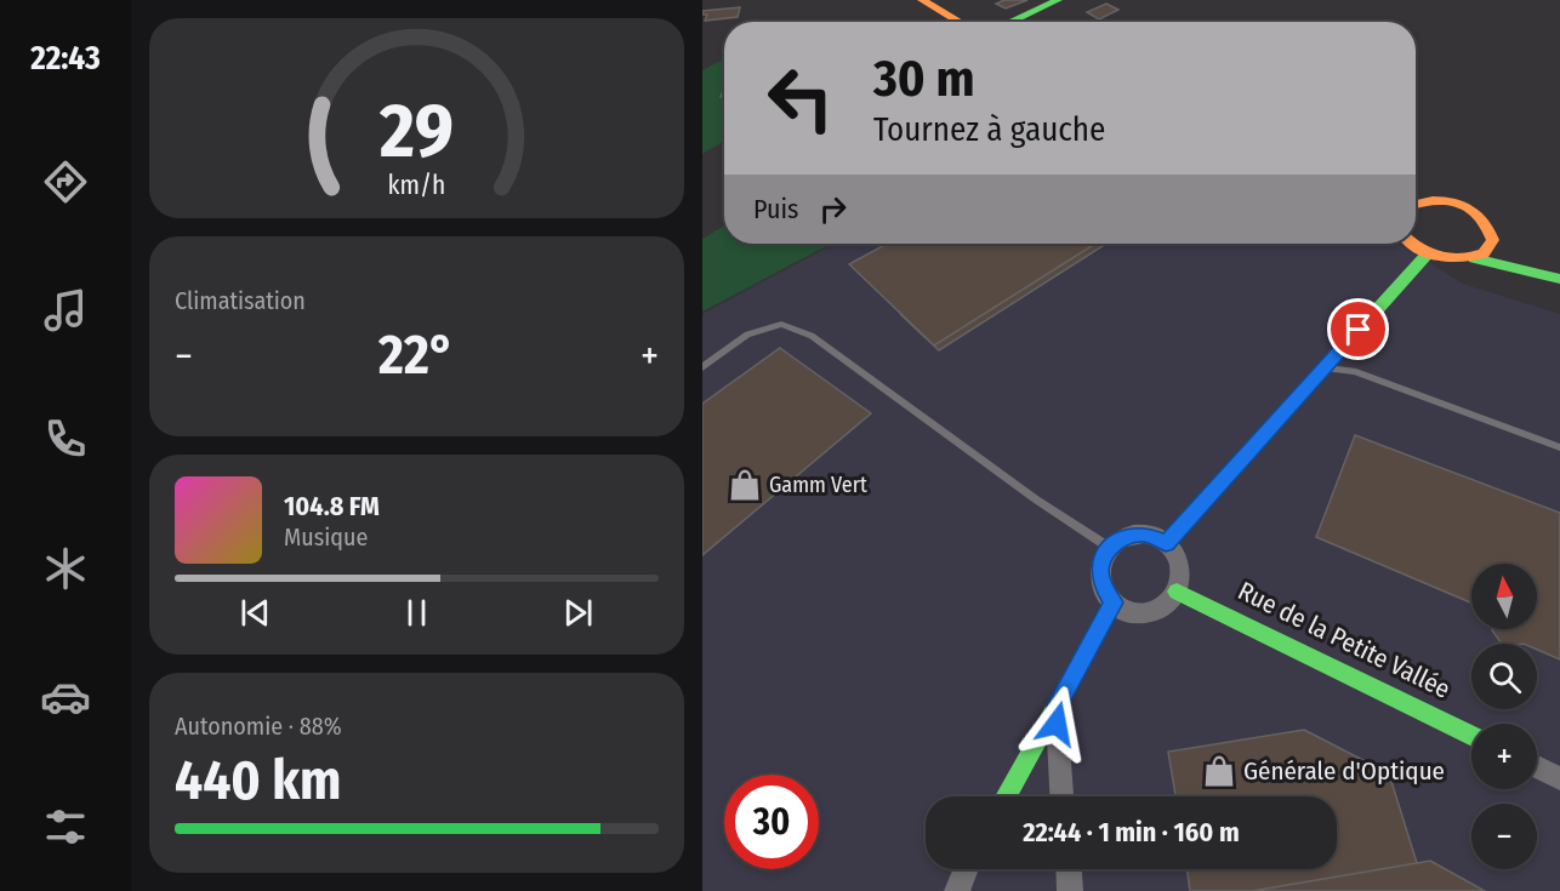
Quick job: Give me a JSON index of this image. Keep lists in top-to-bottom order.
{
  "streets": {
    "street": ["Rue de la Petite Vallée"]
  },
  "places": {
    "shop": ["Gamm Vert", "Générale d'Optique"]
  },
  "north": "top",
  "page": {
    "tabs": "22:43",
    "turn": ["30 m", "Tournez à gauche"],
    "then": "Puis",
    "tile": [
      "Climatisation",
      ["Autonomie · 88%", "440 km"]
    ],
    "heat": ["−", "22°", "+"],
    "song": ["104.8 FM", "Musique"],
    "map_buttons": ["+", "−"],
    "limit": "30",
    "trip": "22:44 · 1 min · 160 m",
    "gauge": ["29", "km/h"]
  }
}
